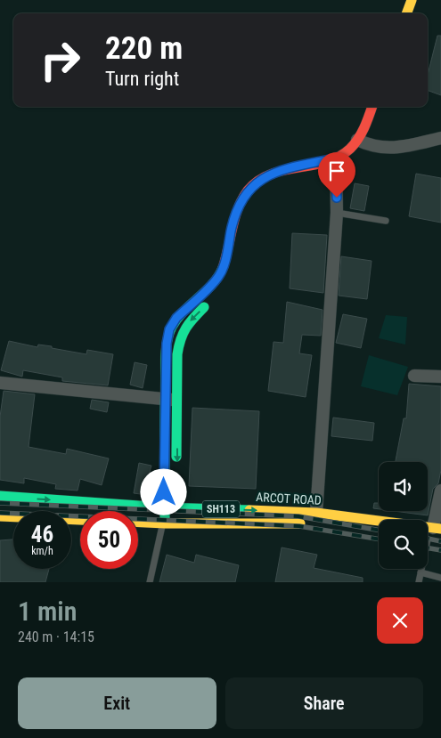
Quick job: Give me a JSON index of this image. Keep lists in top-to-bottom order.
{
  "streets": {
    "main road": ["ARCOT ROAD", "SH113"]
  },
  "page": {
    "turn": ["220 m", "Turn right"],
    "speed": "46 km/h",
    "limit": "50",
    "heading": ["1 min", "240 m · 14:15"],
    "buttons": ["Exit", "Share"]
  }
}
